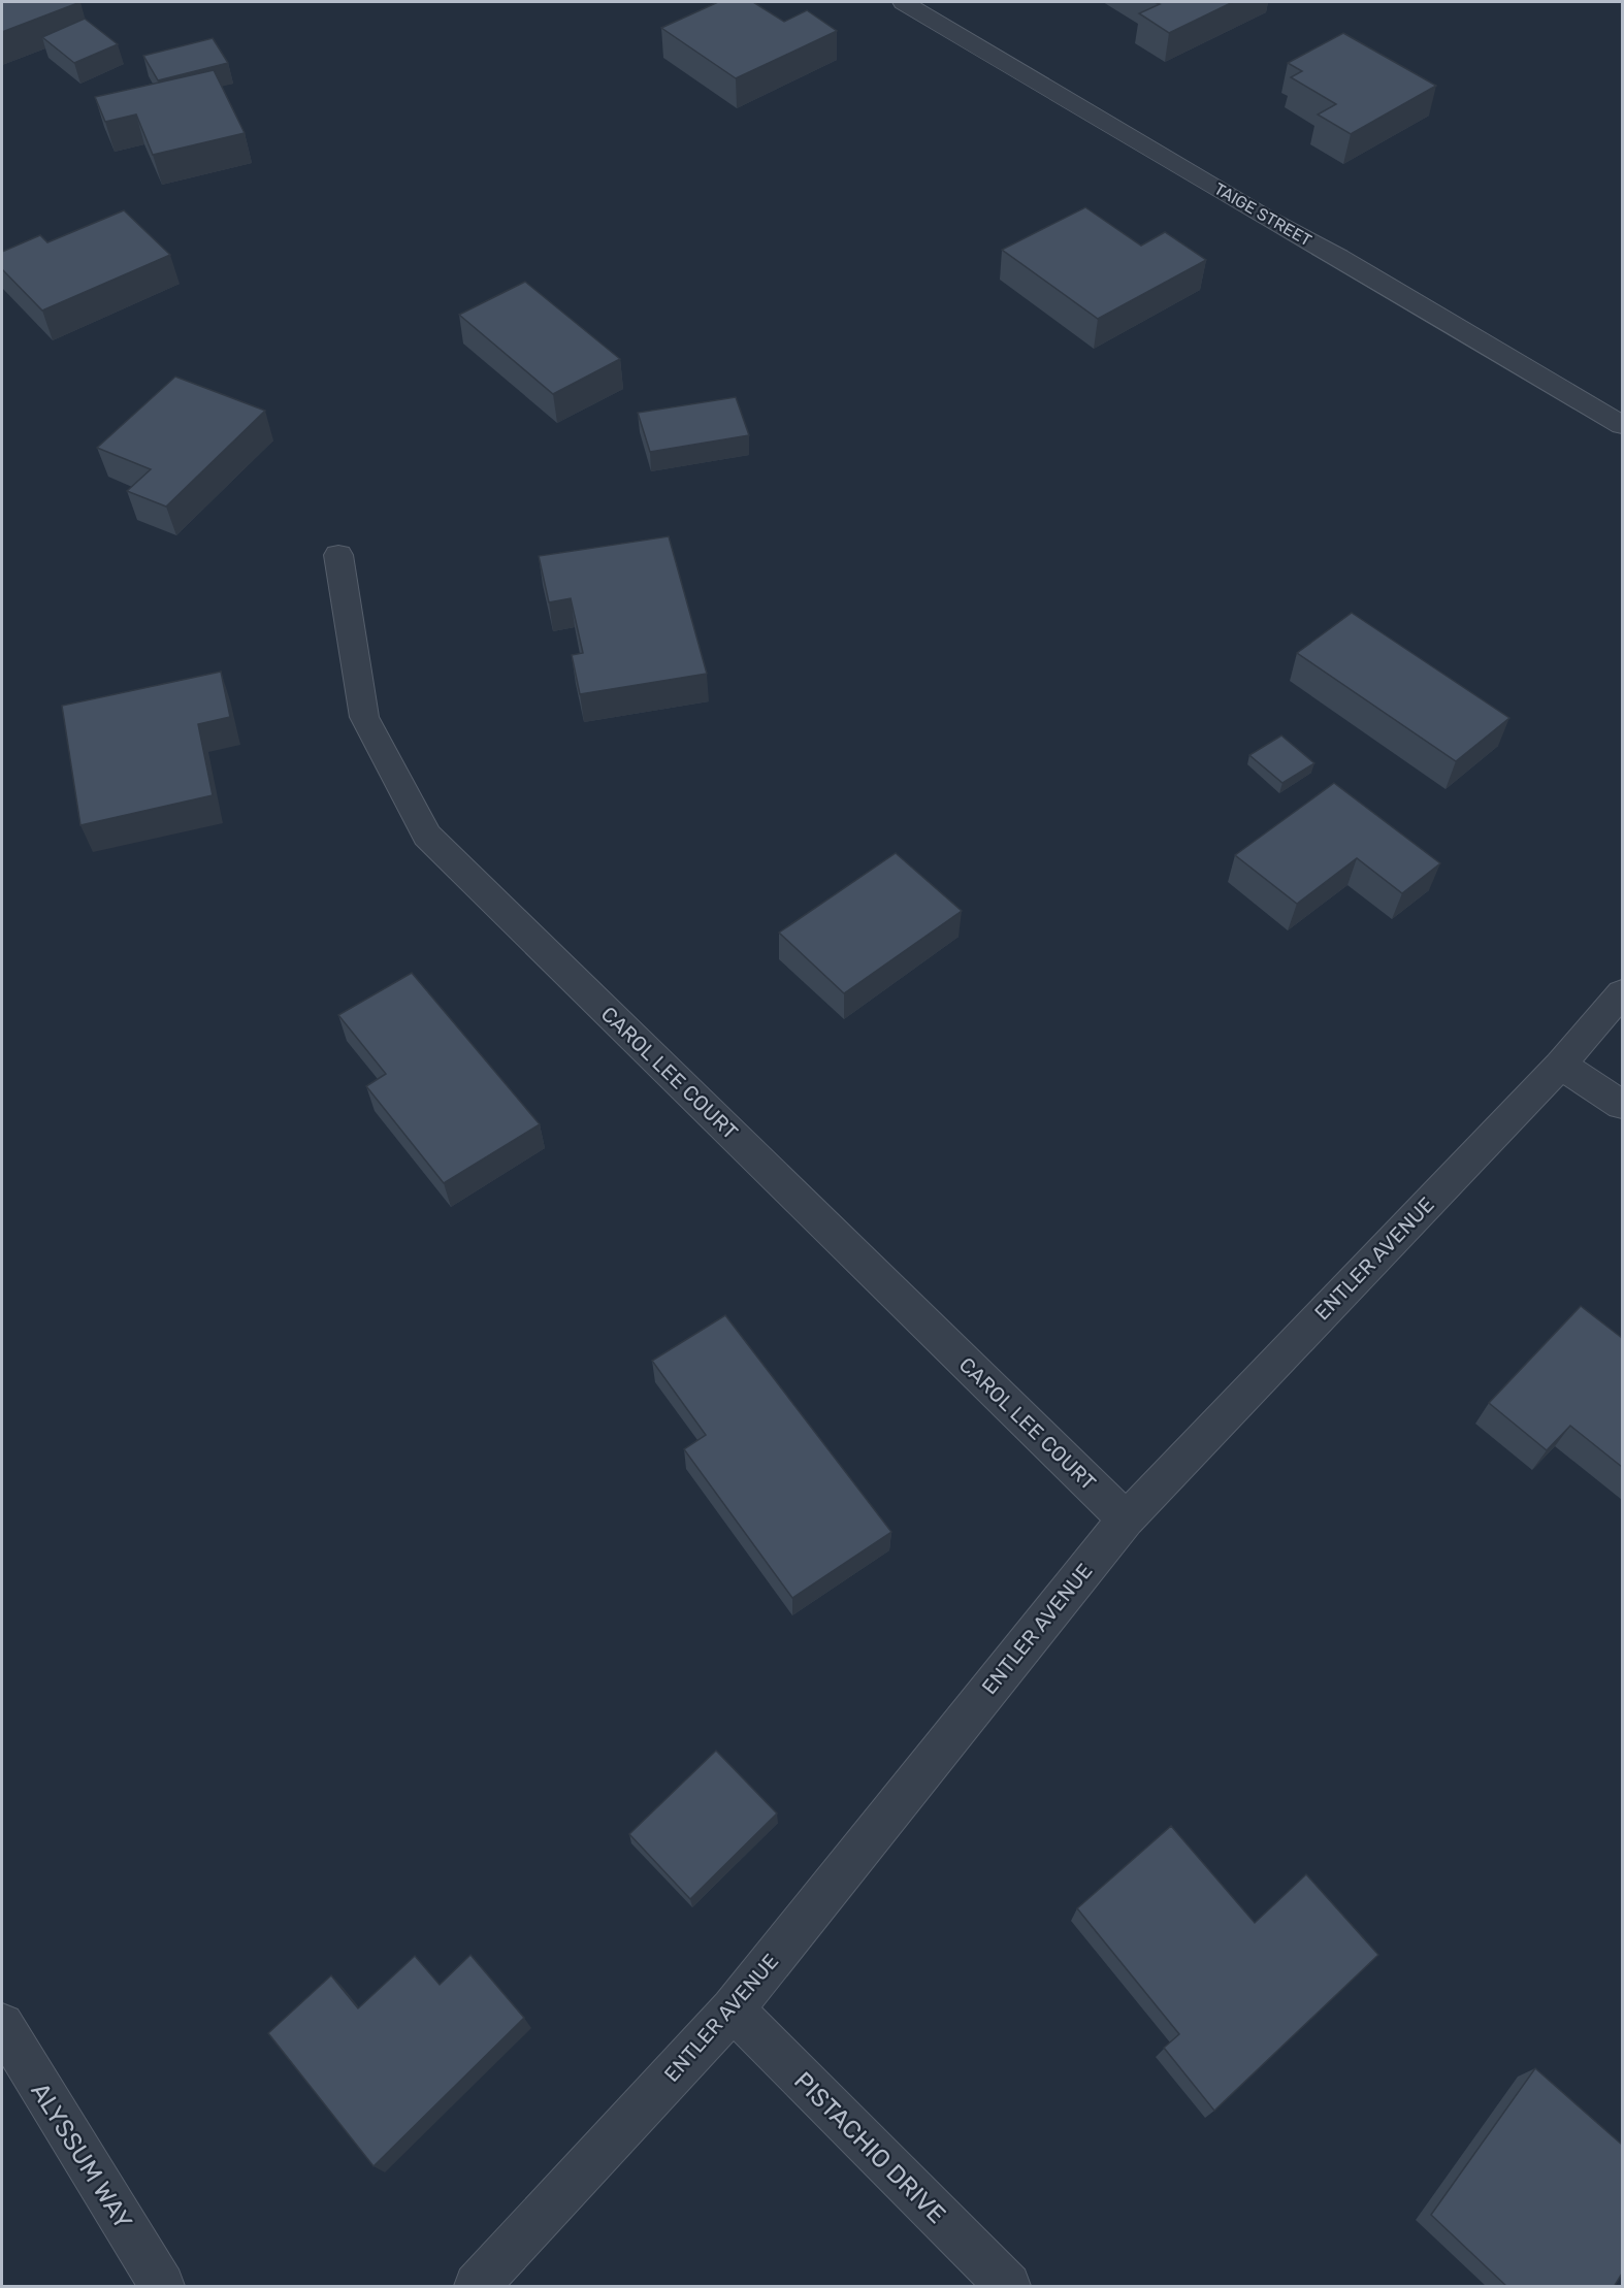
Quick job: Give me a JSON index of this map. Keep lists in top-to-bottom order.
{
  "streets": {
    "street": [
      "TAIGE STREET",
      "CAROL LEE COURT",
      "ENTLER AVENUE",
      "PISTACHIO DRIVE",
      "ALYSSUM WAY"
    ]
  },
  "crossings": [
    ["CAROL LEE COURT", "ENTLER AVENUE"],
    ["ENTLER AVENUE", "PISTACHIO DRIVE"]
  ]
}
